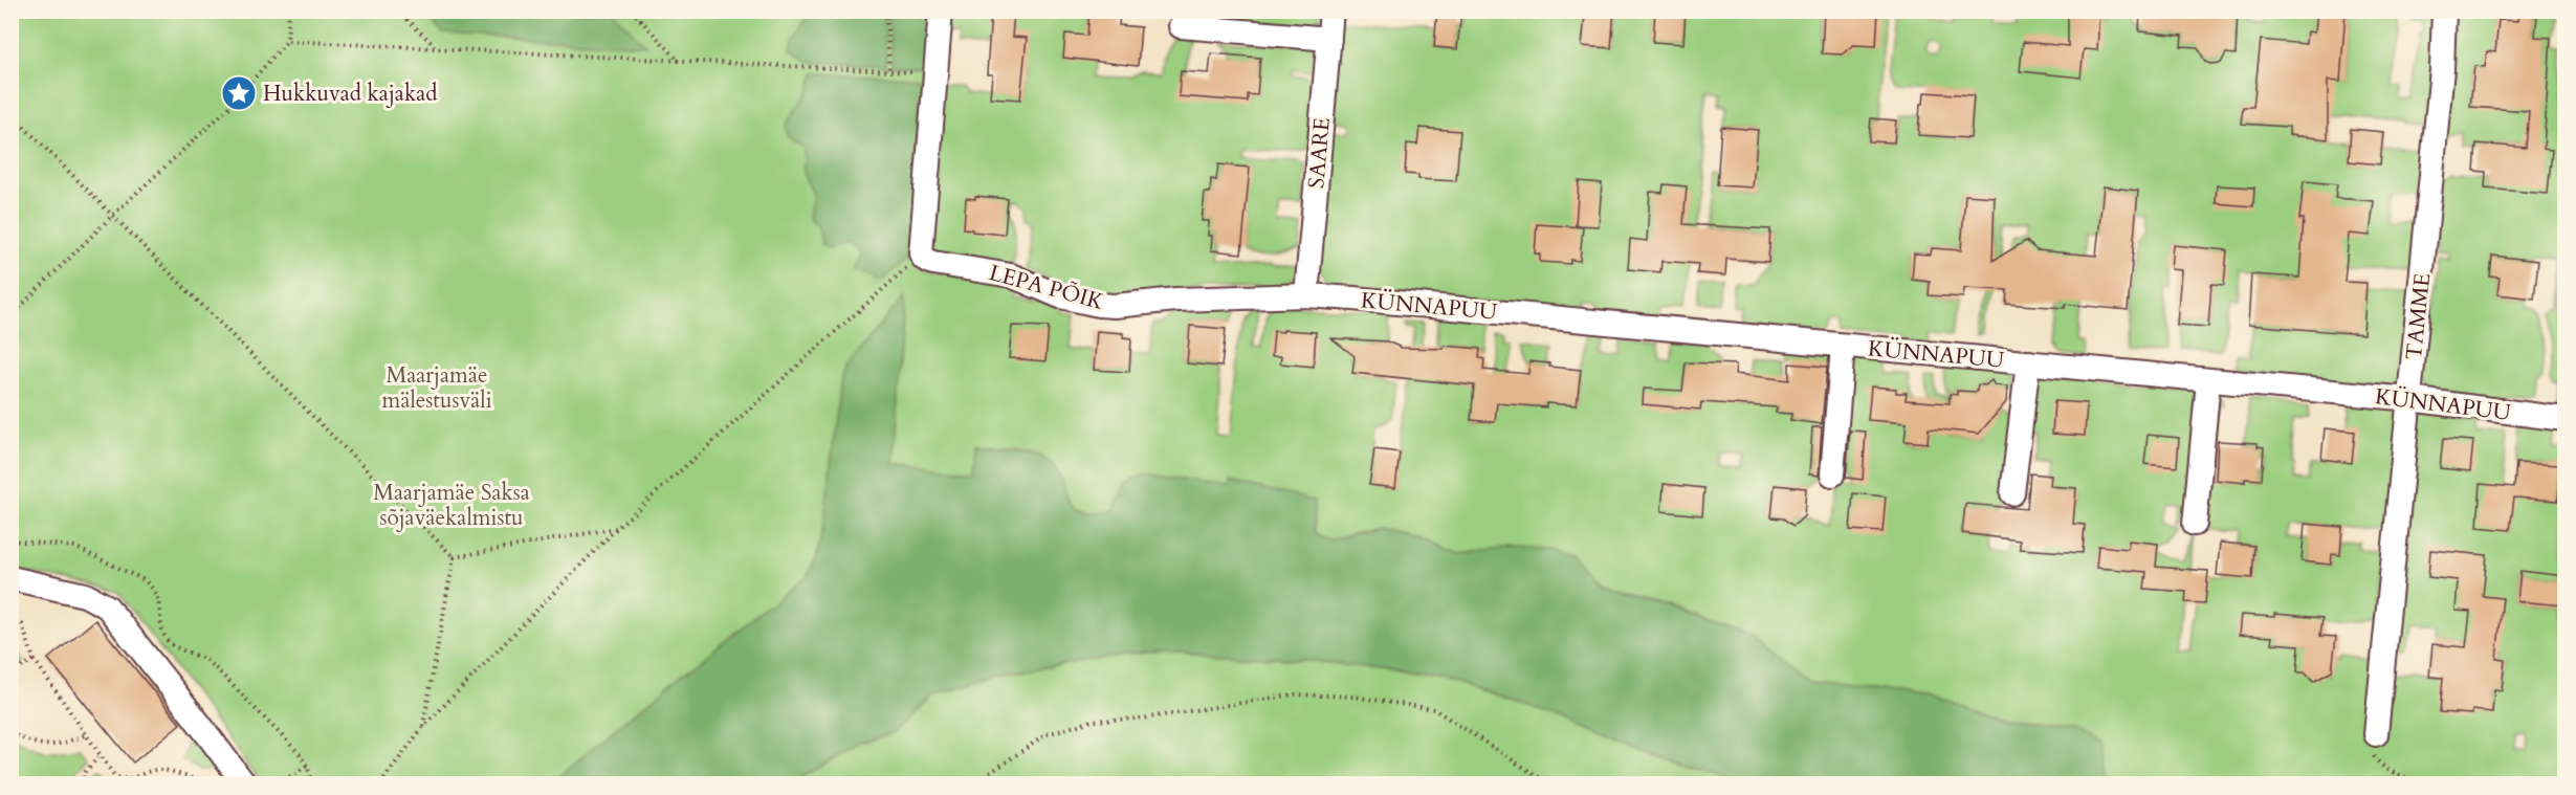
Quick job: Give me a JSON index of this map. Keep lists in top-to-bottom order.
{
  "streets": {
    "street": [
      "SAARE",
      "LEPA PÕIK",
      "KÜNNAPUU",
      "TAMME"
    ]
  },
  "crossings": [
    ["SAARE", "LEPA PÕIK"],
    ["SAARE", "KÜNNAPUU"],
    ["LEPA PÕIK", "KÜNNAPUU"],
    ["KÜNNAPUU", "TAMME"]
  ],
  "parks": ["Maarjamäe mälestusväli", "Maarjamäe Saksa sõjaväekalmistu"],
  "places": {
    "place": ["Hukkuvad kajakad"]
  }
}
